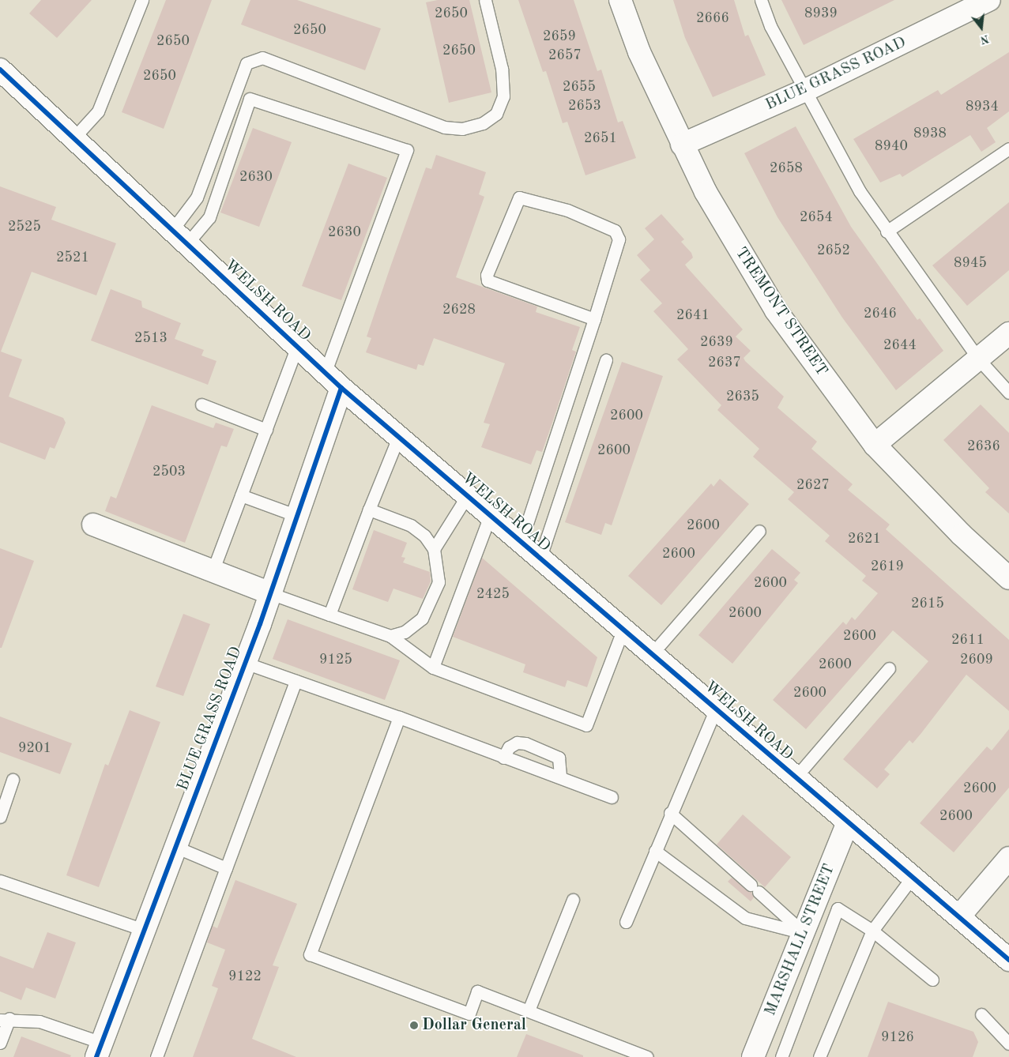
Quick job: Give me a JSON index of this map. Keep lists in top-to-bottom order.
{
  "streets": {
    "street": [
      "BLUE GRASS ROAD",
      "WELSH ROAD",
      "TREMONT STREET",
      "MARSHALL STREET"
    ]
  },
  "crossings": [
    ["BLUE GRASS ROAD", "WELSH ROAD"],
    ["BLUE GRASS ROAD", "TREMONT STREET"],
    ["WELSH ROAD", "MARSHALL STREET"]
  ],
  "places": ["Dollar General"],
  "house_numbers": [
    "2650",
    "8939",
    "2666",
    "2650",
    "2659",
    "2650",
    "2650",
    "2657",
    "2650",
    "2655",
    "2653",
    "8934",
    "8938",
    "2651",
    "8940",
    "2658",
    "2630",
    "2654",
    "2525",
    "2630",
    "2652",
    "2521",
    "8945",
    "2628",
    "2646",
    "2641",
    "2513",
    "2639",
    "2644",
    "2637",
    "2635",
    "2600",
    "2636",
    "2600",
    "2503",
    "2627",
    "2600",
    "2621",
    "2600",
    "2619",
    "2600",
    "2425",
    "2615",
    "2600",
    "2600",
    "2611",
    "9125",
    "2609",
    "2600",
    "2600",
    "9201",
    "2600",
    "2600",
    "9122",
    "9126"
  ],
  "north": "bottom"
}
